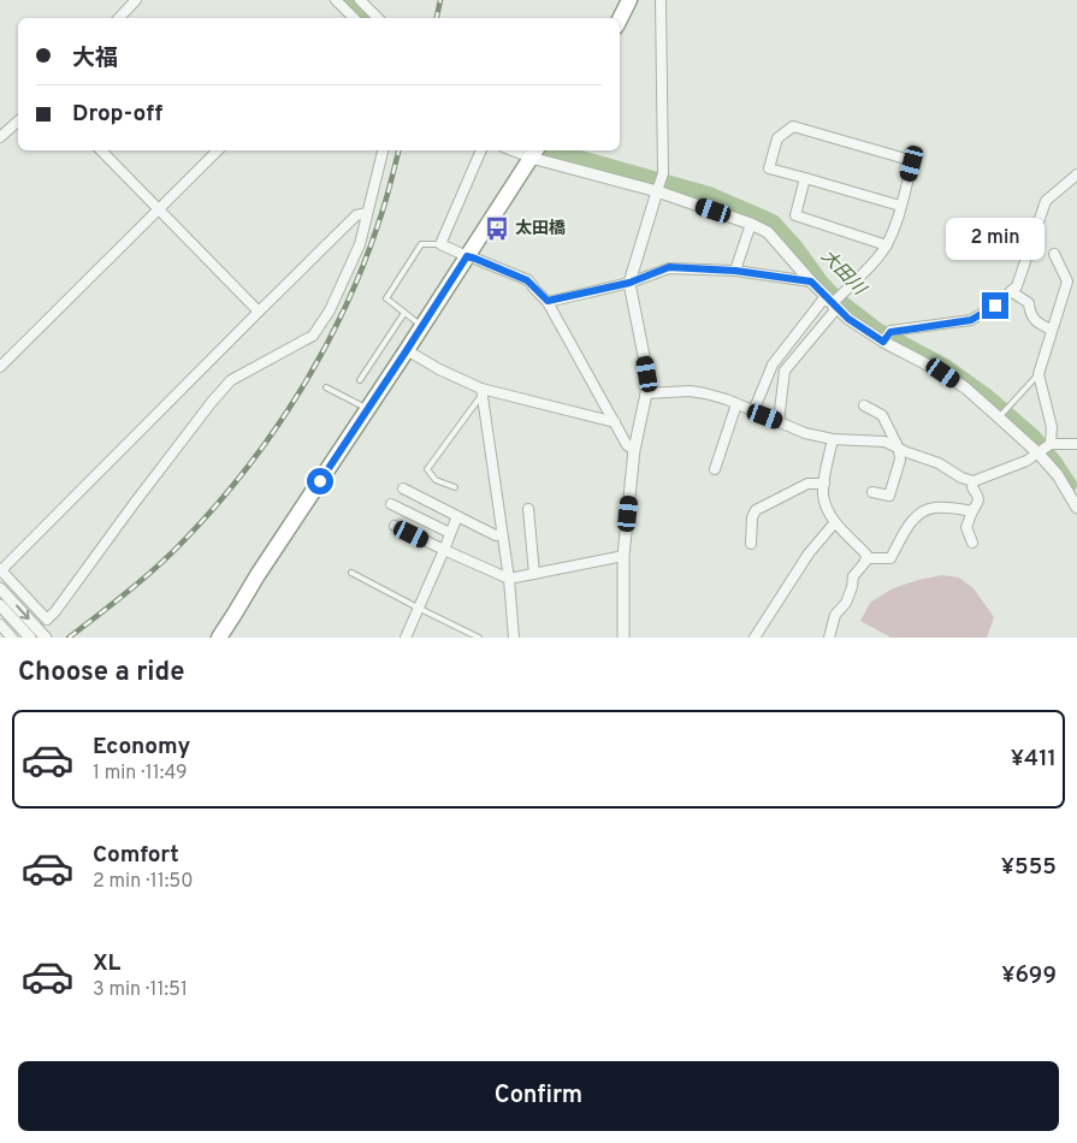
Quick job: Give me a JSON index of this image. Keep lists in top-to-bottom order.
{
  "water": ["大田川"],
  "places": {
    "bus stop": ["太田橋"]
  },
  "page": {
    "banner": ["大福", "Drop-off"],
    "bubble": "2 min",
    "heading": "Choose a ride",
    "list": [
      {
        "name": "Economy",
        "note": "1 min · 11:49",
        "value": "¥411"
      },
      {
        "name": "Comfort",
        "note": "2 min · 11:50",
        "value": "¥555"
      },
      {
        "name": "XL",
        "note": "3 min · 11:51",
        "value": "¥699"
      }
    ],
    "buttons": "Confirm"
  }
}
